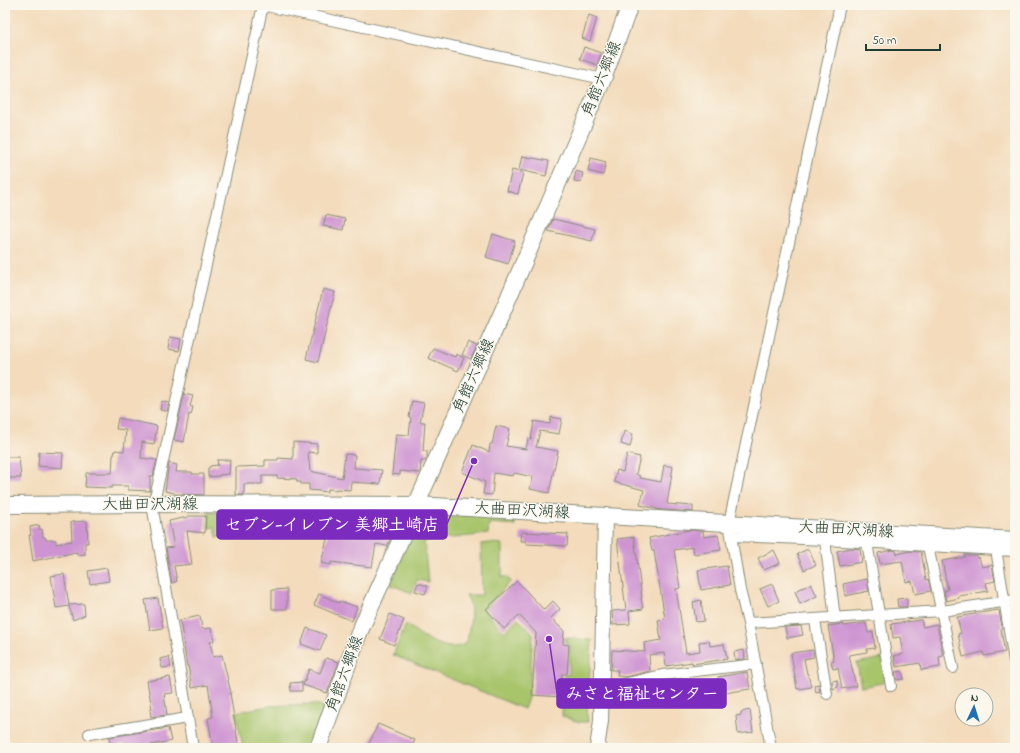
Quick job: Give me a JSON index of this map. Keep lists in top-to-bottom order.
{
  "streets": {
    "main road": ["角館六郷線", "大曲田沢湖線"]
  },
  "crossings": [
    ["角館六郷線", "大曲田沢湖線"]
  ],
  "places": ["セブン-イレブン 美郷土崎店", "みさと福祉センター"],
  "scale_bar": "50 m",
  "north": "top"
}
